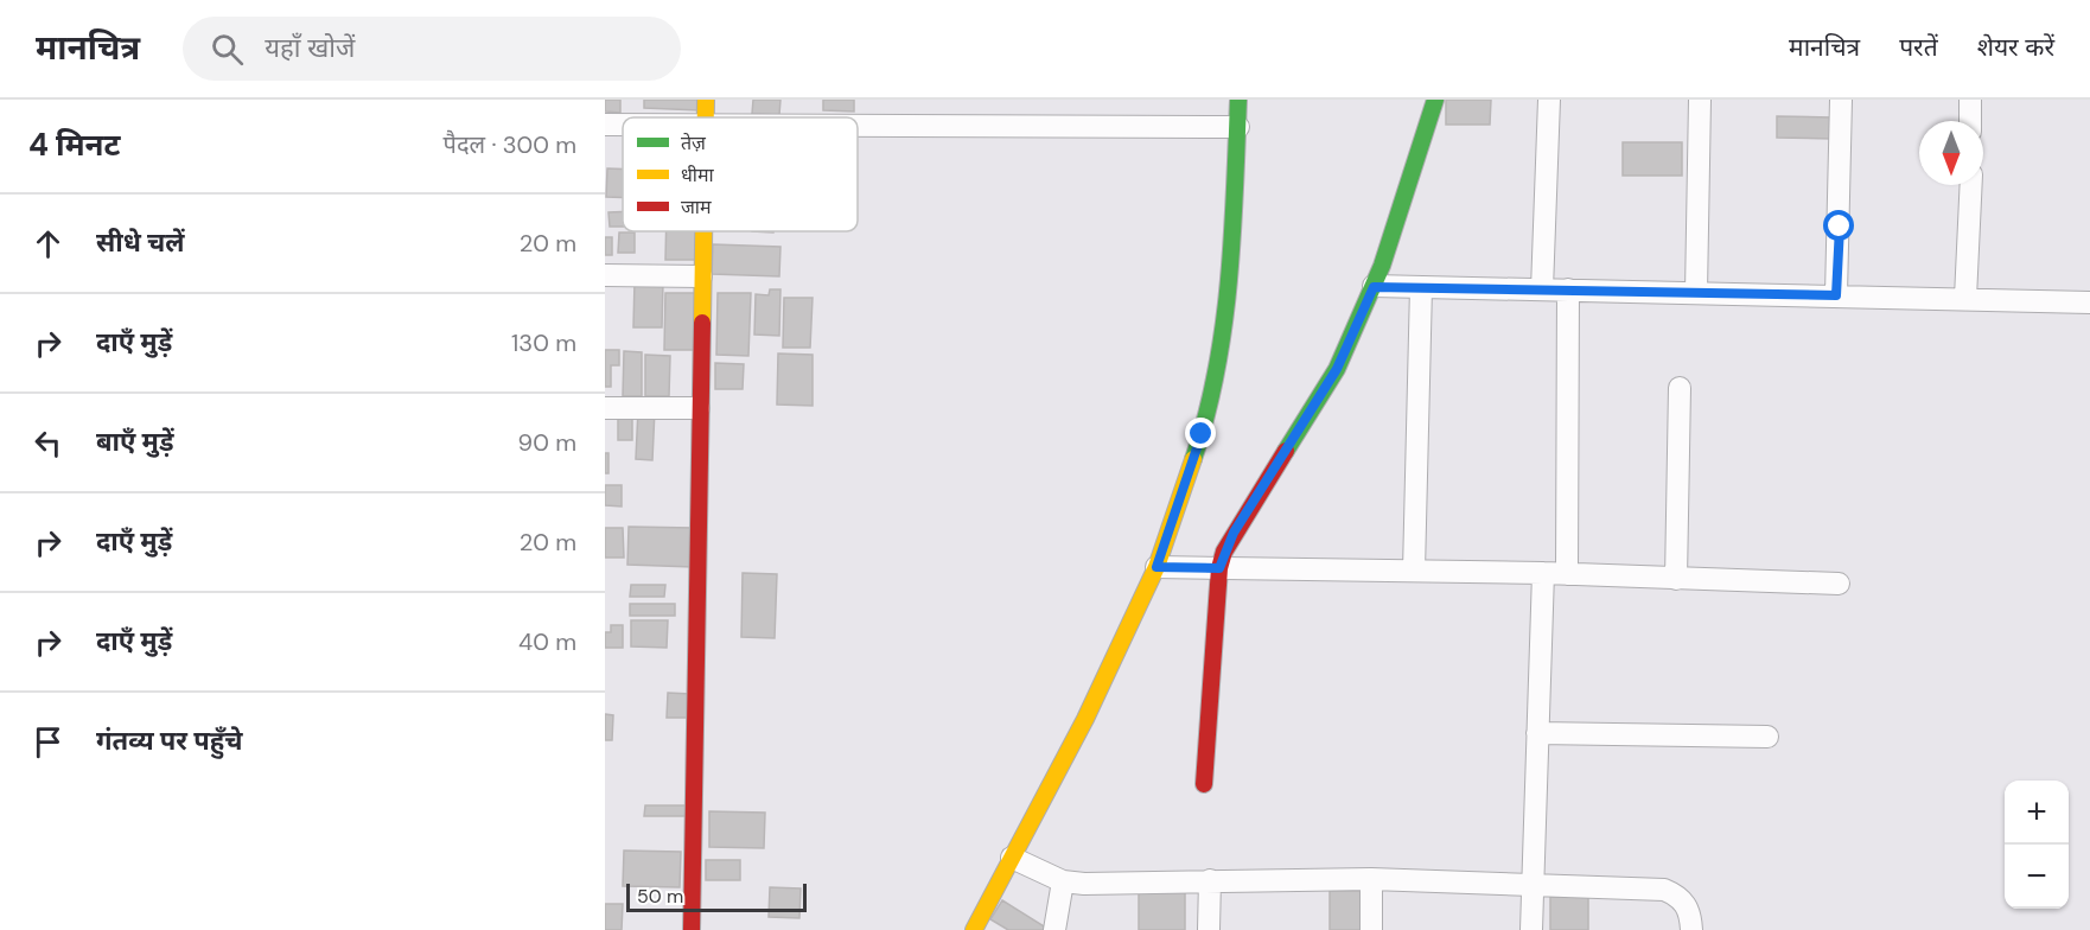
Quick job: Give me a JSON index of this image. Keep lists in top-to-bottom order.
{
  "legend": ["तेज़", "धीमा", "जाम"],
  "scale_bar": "50 m",
  "north": "bottom",
  "page": {
    "header": "मानचित्र",
    "search": "यहाँ खोजें",
    "nav": ["मानचित्र", "परतें", "शेयर करें"],
    "heading": ["4 मिनट", "पैदल · 300 m"],
    "list": [
      ["सीधे चलें", "20 m"],
      ["दाएँ मुड़ें", "130 m"],
      ["बाएँ मुड़ें", "90 m"],
      ["दाएँ मुड़ें", "20 m"],
      ["दाएँ मुड़ें", "40 m"],
      "गंतव्य पर पहुँचे"
    ],
    "map_buttons": ["+", "−"],
    "scale": "50 m"
  }
}
